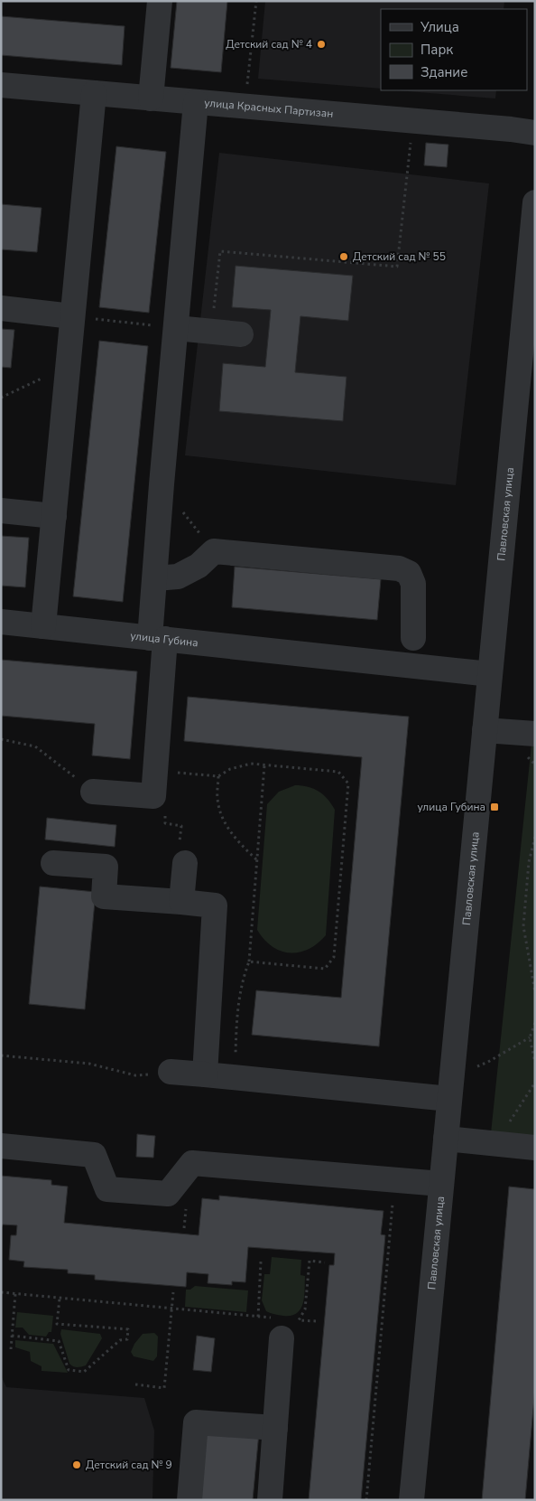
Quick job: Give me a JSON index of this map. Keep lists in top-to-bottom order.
{
  "streets": {
    "street": ["улица Красных Партизан", "Павловская улица", "улица Губина"]
  },
  "crossings": [
    ["Павловская улица", "улица Губина"]
  ],
  "places": {
    "other": ["Детский сад № 4", "Детский сад № 55", "Детский сад № 9"],
    "transit": ["улица Губина"]
  },
  "legend": ["Улица", "Парк", "Здание"]
}
